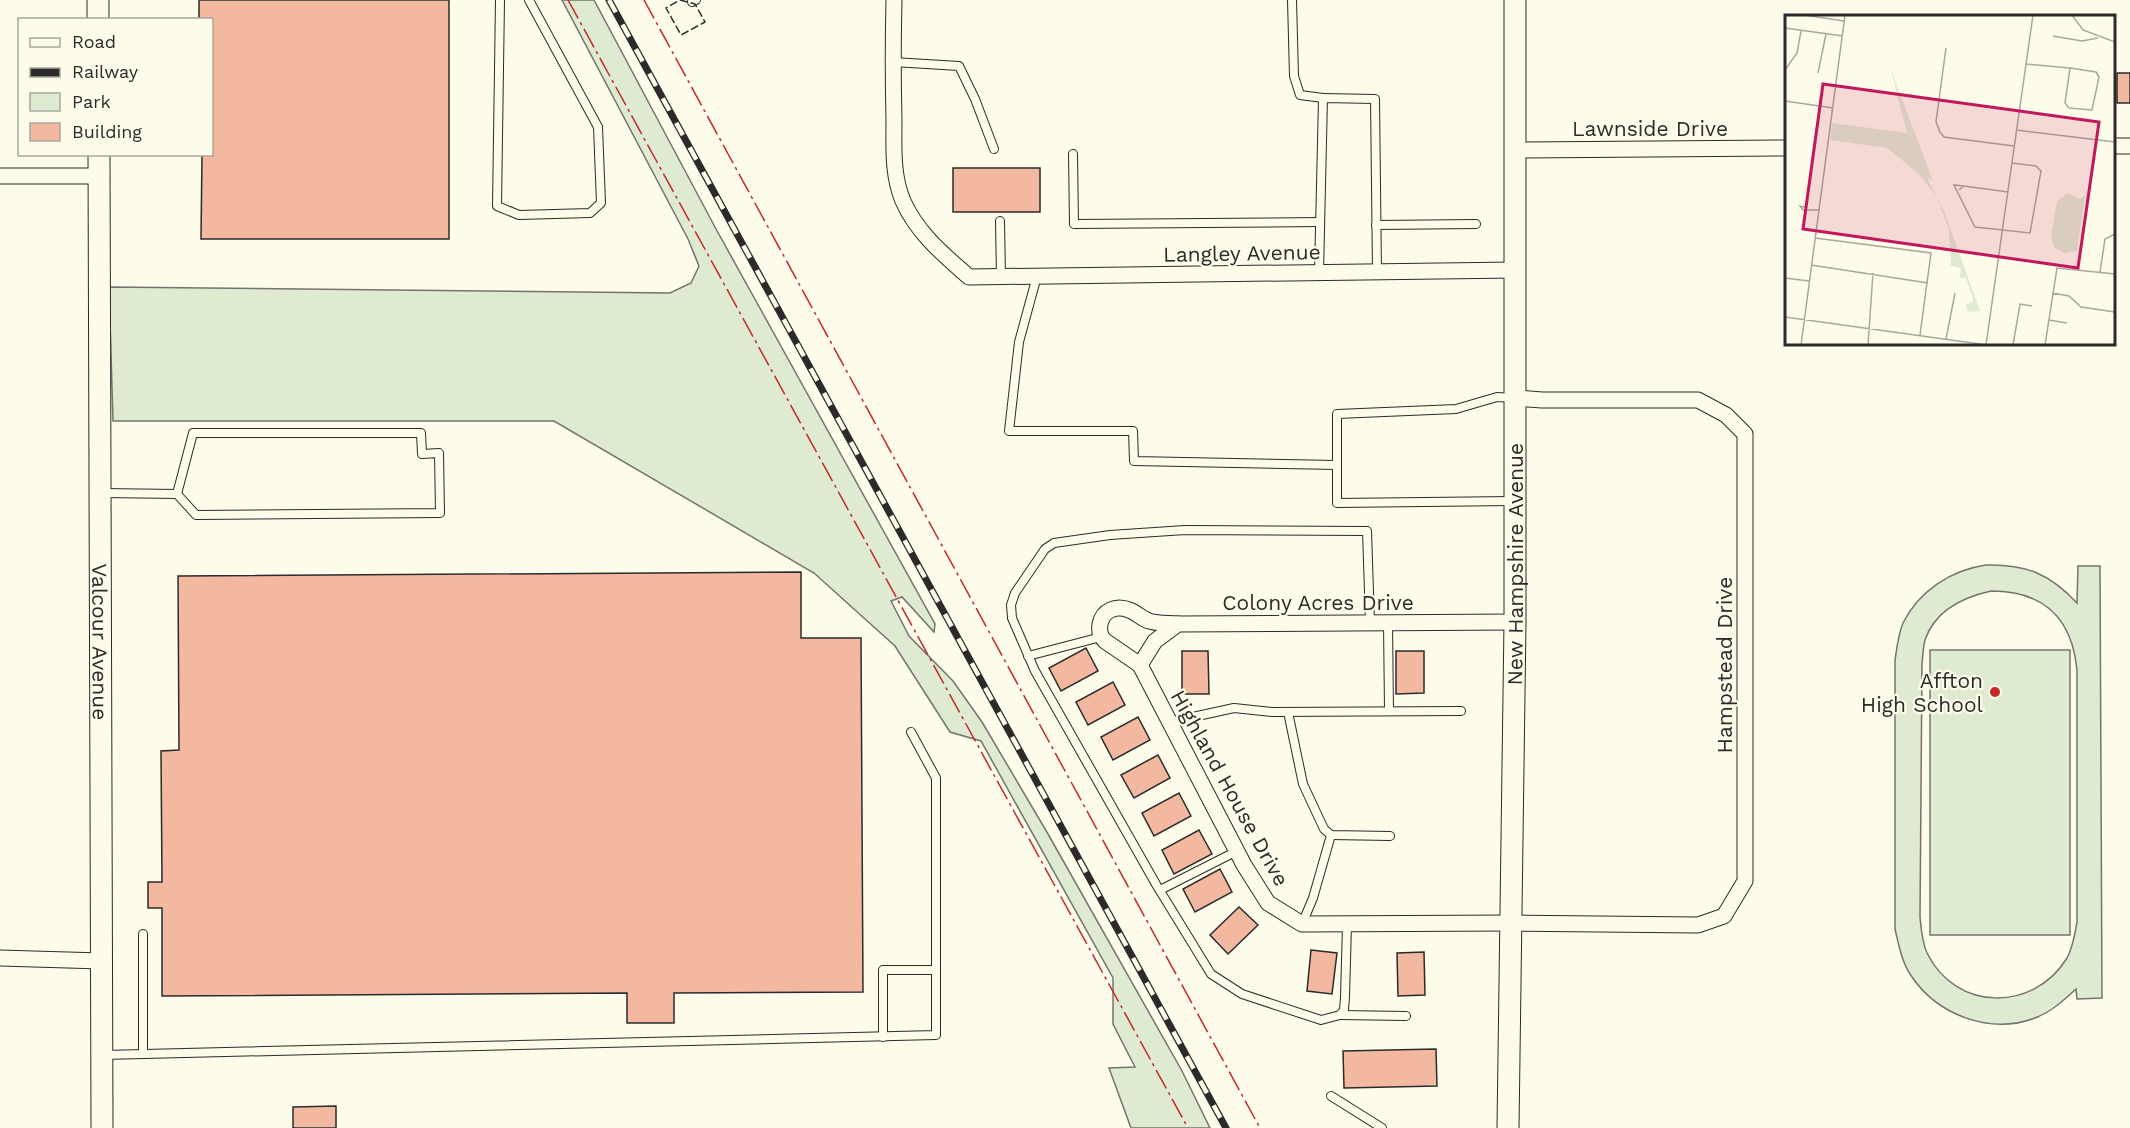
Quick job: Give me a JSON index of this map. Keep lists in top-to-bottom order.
{
  "streets": {
    "street": [
      "Lawnside Drive",
      "Langley Avenue",
      "New Hampshire Avenue",
      "Colony Acres Drive",
      "Valcour Avenue",
      "Hampstead Drive",
      "Highland House Drive"
    ]
  },
  "crossings": [
    ["Lawnside Drive", "New Hampshire Avenue"],
    ["Langley Avenue", "New Hampshire Avenue"],
    ["New Hampshire Avenue", "Colony Acres Drive"],
    ["New Hampshire Avenue", "Hampstead Drive"]
  ],
  "places": ["Affton High School"],
  "legend": [
    "Road",
    "Railway",
    "Park",
    "Building"
  ]
}
